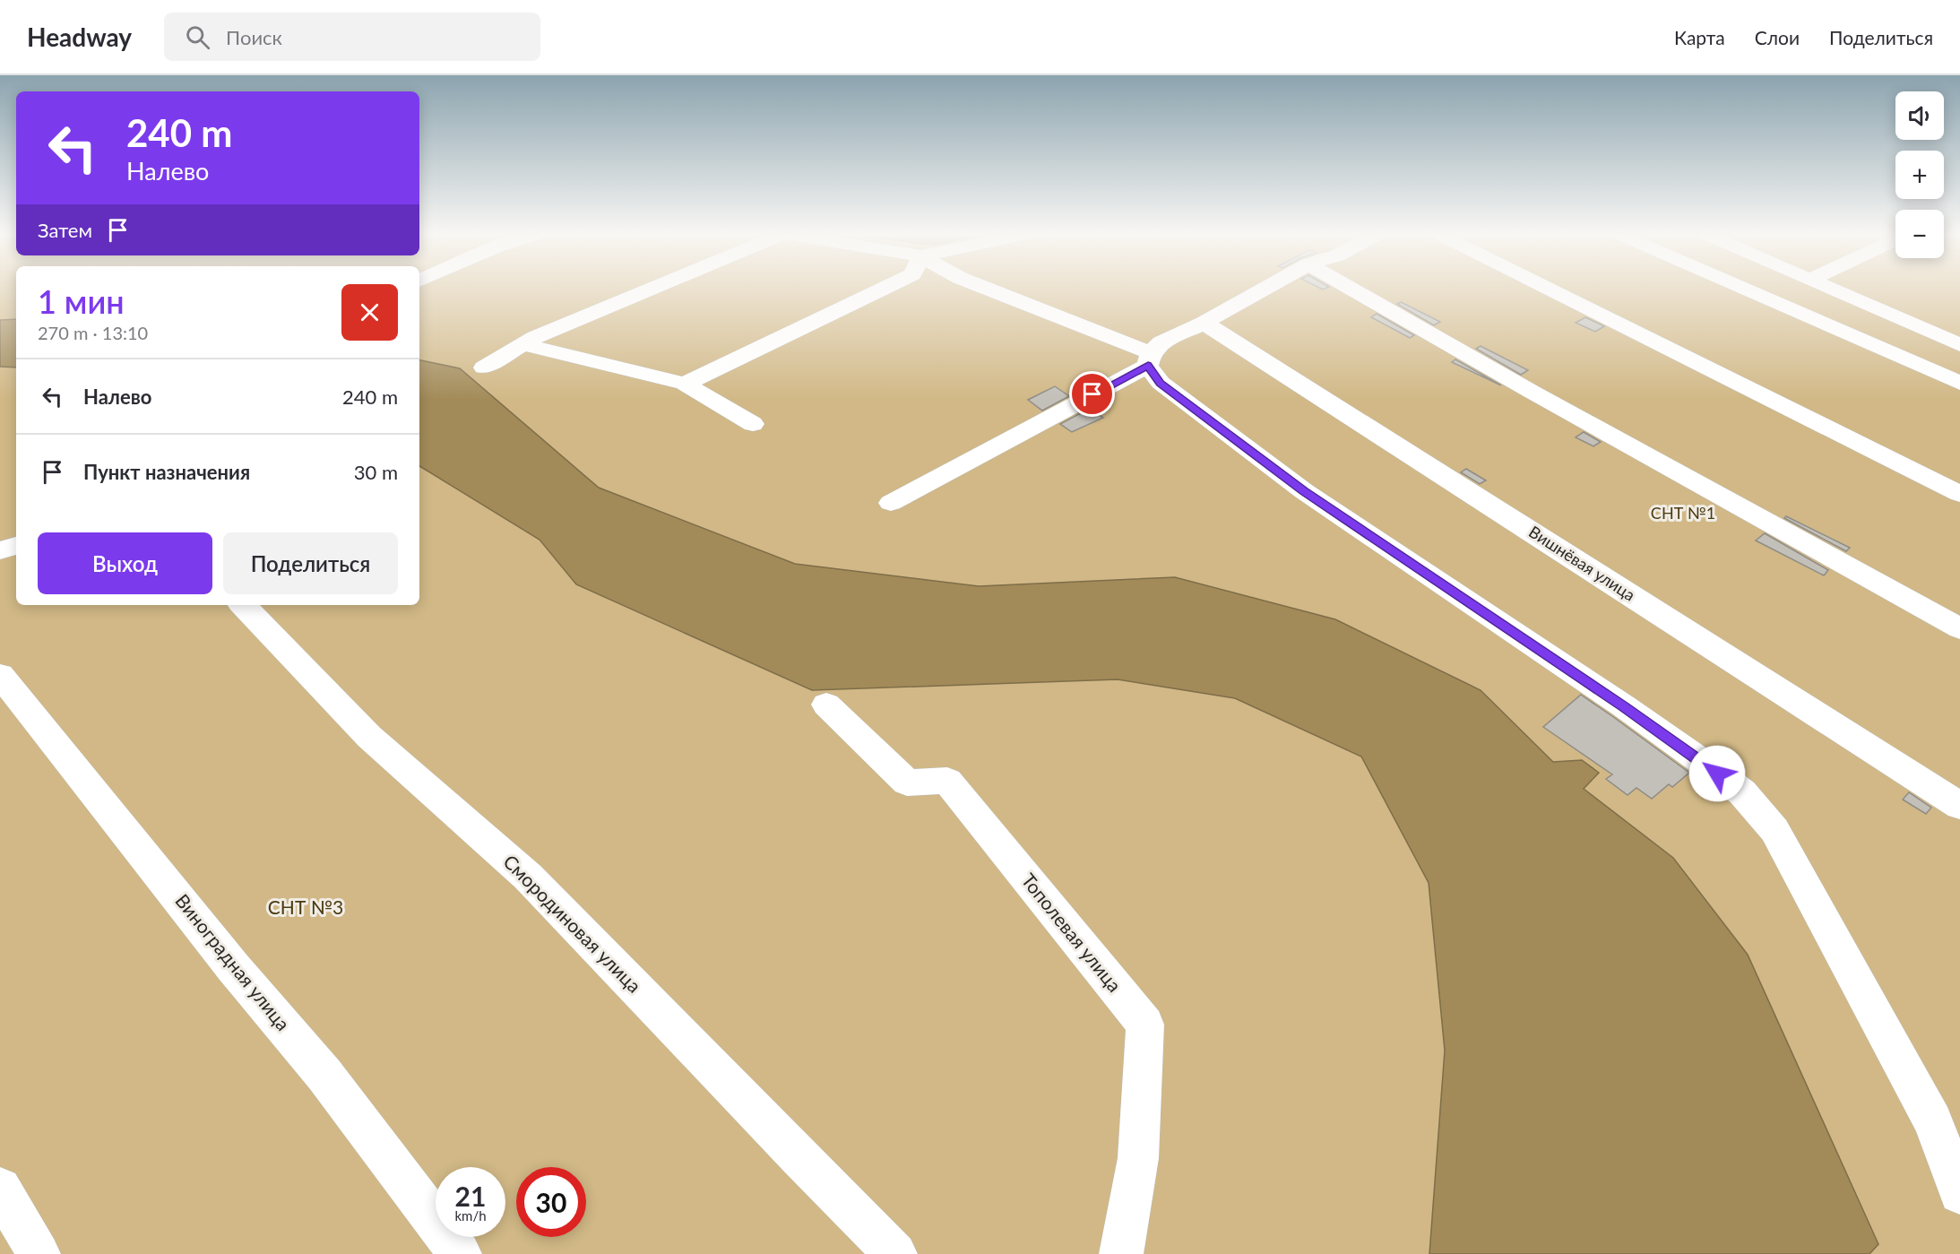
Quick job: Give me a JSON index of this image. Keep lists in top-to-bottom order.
{
  "streets": {
    "street": [
      "Вишнёвая улица",
      "Смородиновая улица",
      "Тополевая улица",
      "Виноградная улица"
    ]
  },
  "parks": ["СНТ №1", "СНТ №3"],
  "page": {
    "header": "Headway",
    "search": "Поиск",
    "nav": ["Карта", "Слои", "Поделиться"],
    "map_buttons": ["+", "−"],
    "turn": ["240 m", "Налево"],
    "then": "Затем",
    "heading": ["1 мин", "270 m · 13:10"],
    "list": [
      {
        "name": "Налево",
        "value": "240 m"
      },
      {
        "name": "Пункт назначения",
        "value": "30 m"
      }
    ],
    "buttons": ["Выход", "Поделиться"],
    "speed": "21 km/h",
    "limit": "30"
  }
}
